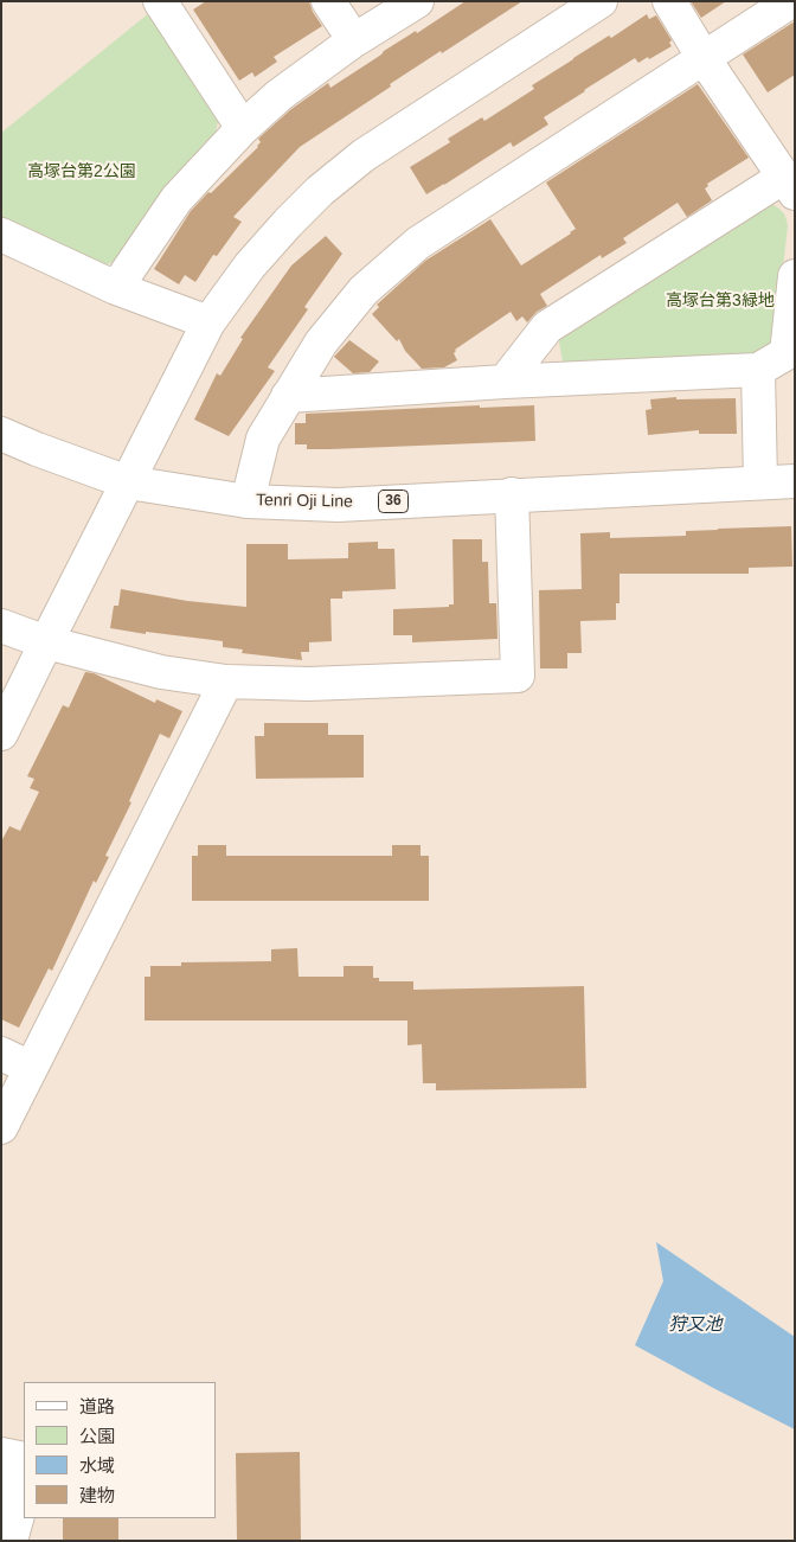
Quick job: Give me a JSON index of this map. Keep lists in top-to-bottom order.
{
  "streets": {
    "street": ["Tenri Oji Line", "36"]
  },
  "water": ["狩又池"],
  "parks": ["高塚台第2公園", "高塚台第3緑地"],
  "legend": [
    "道路",
    "公園",
    "水域",
    "建物"
  ]
}
